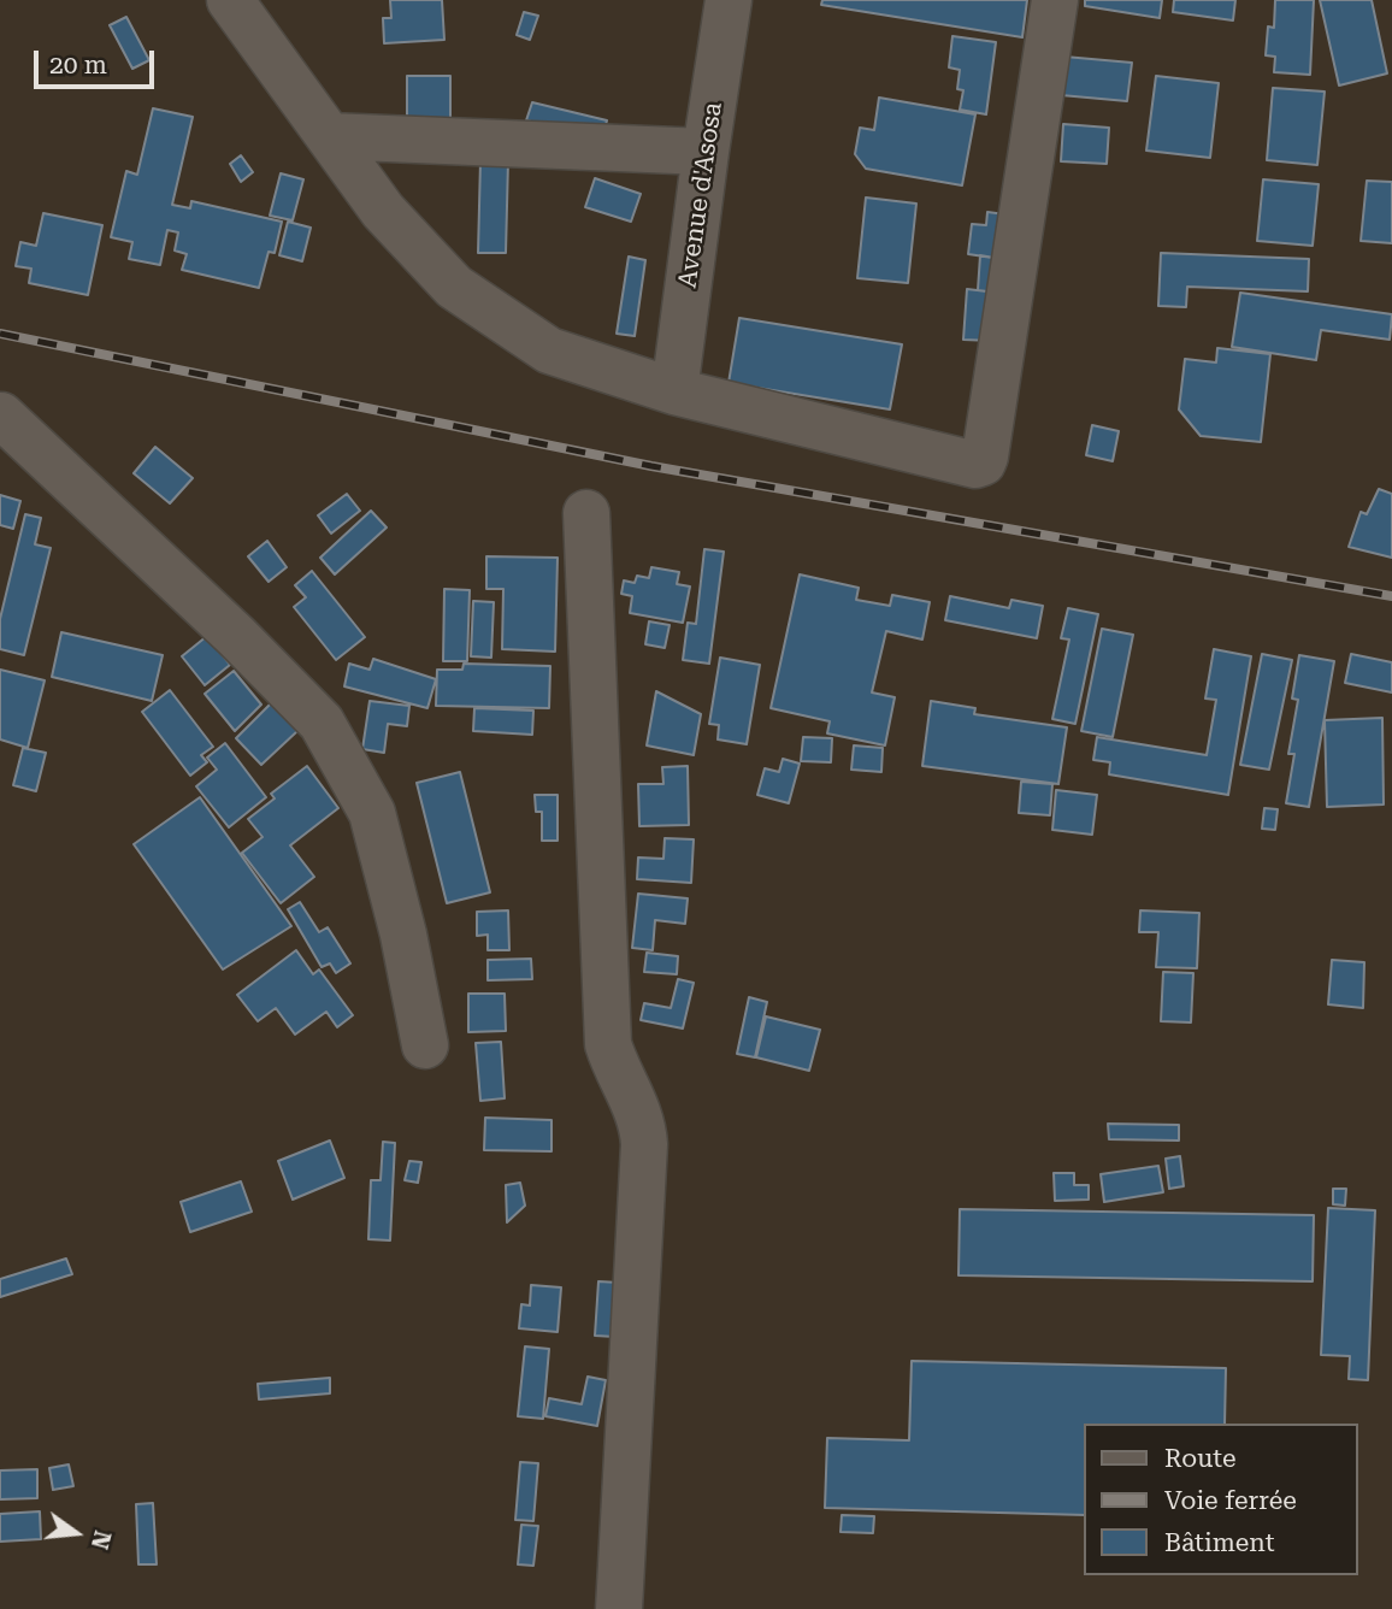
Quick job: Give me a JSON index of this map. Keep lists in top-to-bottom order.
{
  "streets": {
    "street": ["Avenue d'Asosa"]
  },
  "legend": ["Route", "Voie ferrée", "Bâtiment"],
  "scale_bar": "20 m",
  "north": "right"
}
